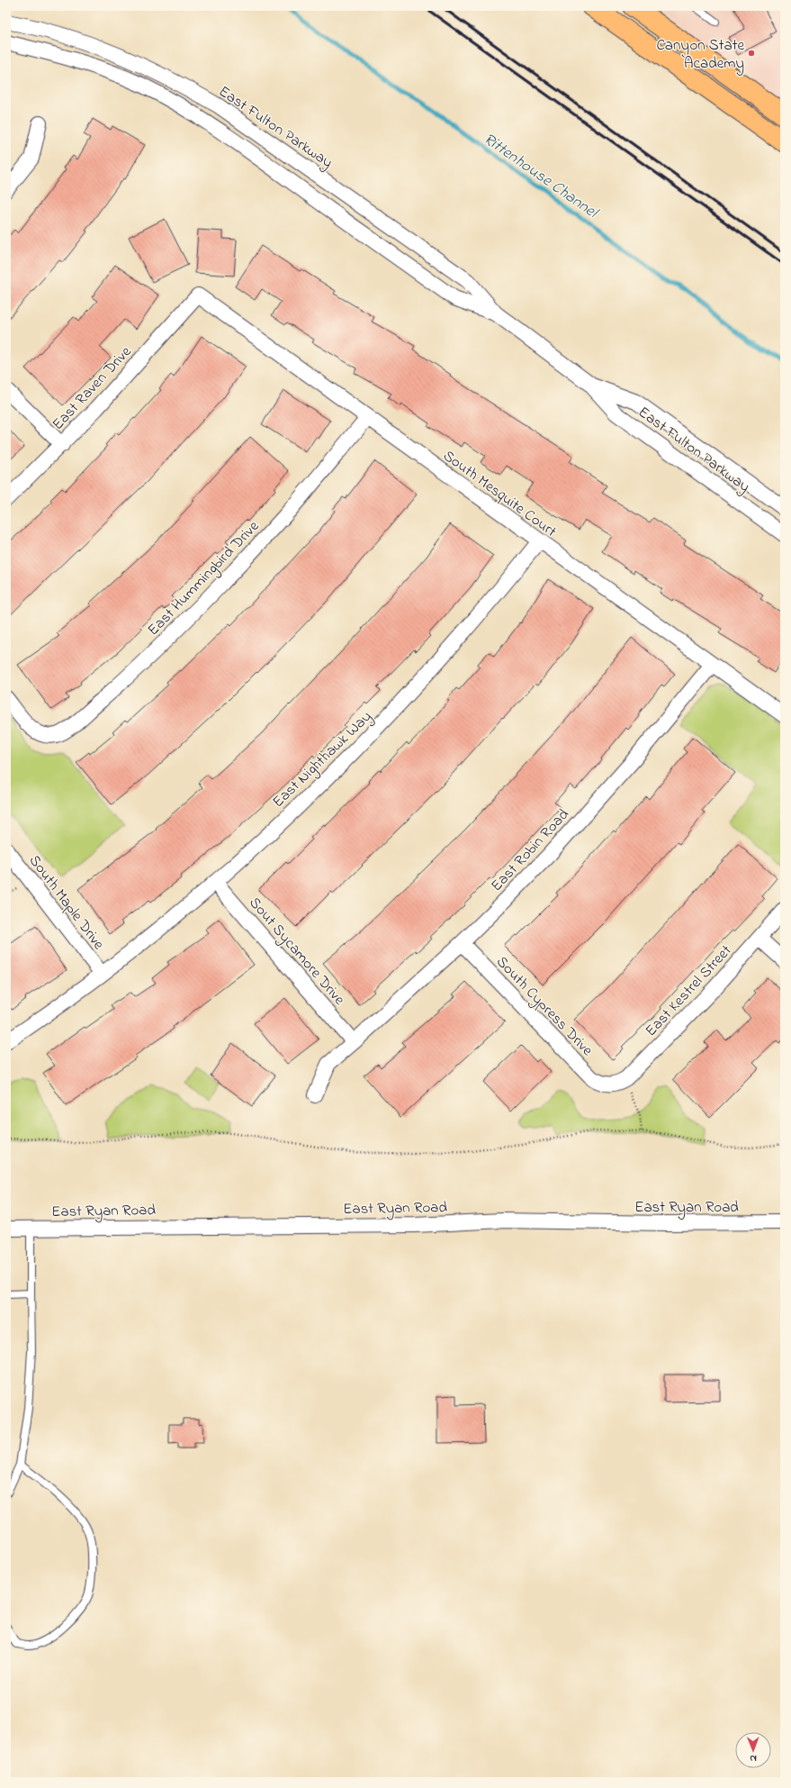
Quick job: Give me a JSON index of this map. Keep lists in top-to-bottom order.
{
  "streets": {
    "street": [
      "East Fulton Parkway",
      "East Raven Drive",
      "South Mesquite Court",
      "East Hummingbird Drive",
      "East Nighthawk Way",
      "East Robin Road",
      "South Maple Drive",
      "Sout Sycamore Drive",
      "East Kestrel Street",
      "South Cypress Drive",
      "East Ryan Road"
    ]
  },
  "crossings": [
    ["East Raven Drive", "South Mesquite Court"],
    ["South Mesquite Court", "East Hummingbird Drive"],
    ["South Mesquite Court", "East Nighthawk Way"],
    ["South Mesquite Court", "East Robin Road"],
    ["East Nighthawk Way", "South Maple Drive"],
    ["East Nighthawk Way", "Sout Sycamore Drive"],
    ["East Robin Road", "Sout Sycamore Drive"],
    ["East Robin Road", "South Cypress Drive"],
    ["East Kestrel Street", "South Cypress Drive"]
  ],
  "water": ["Rittenhouse Channel"],
  "places": ["Canyon State Academy"],
  "north": "bottom"
}
